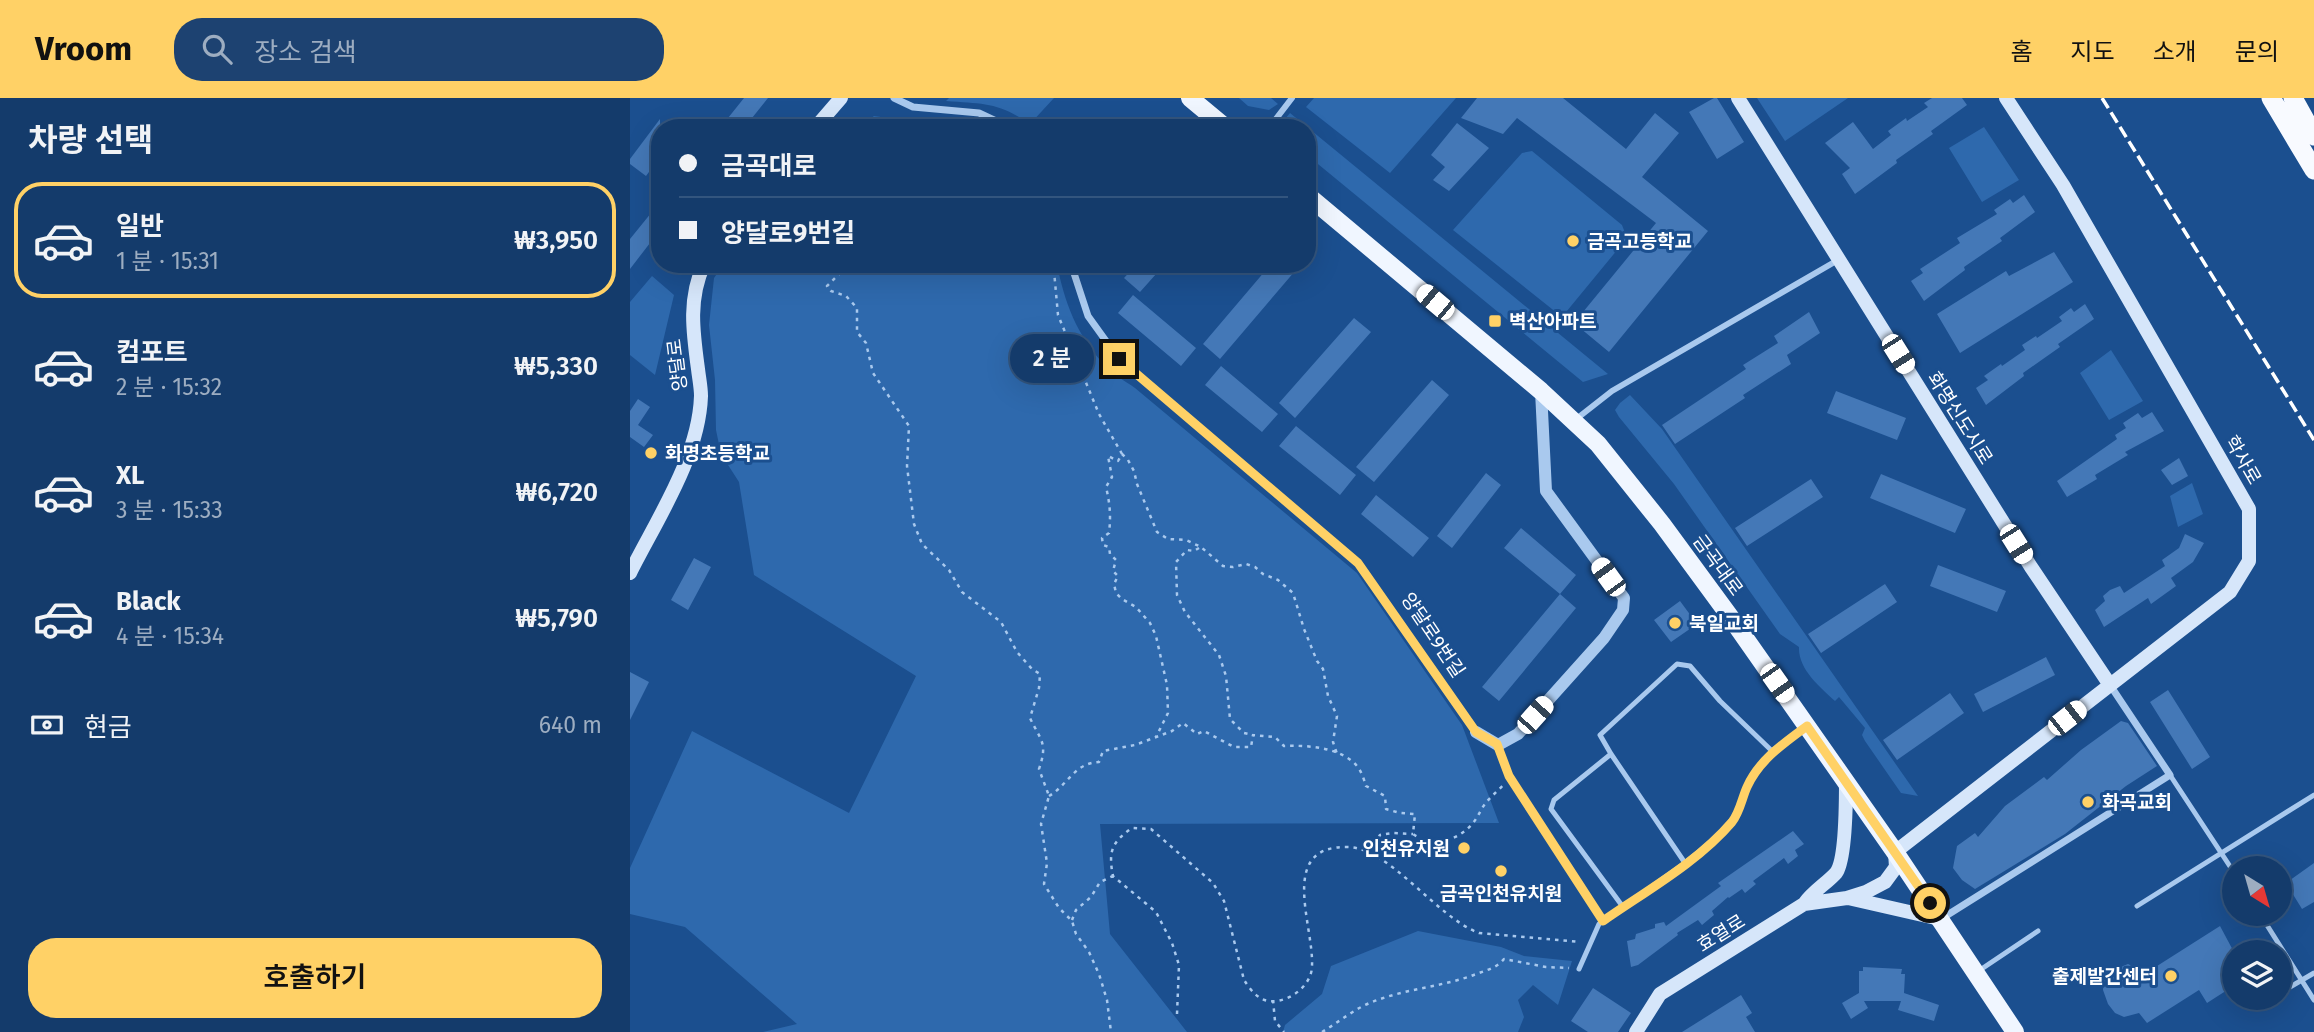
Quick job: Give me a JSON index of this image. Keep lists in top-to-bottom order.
{
  "streets": {
    "main road": [
      "양달로",
      "화명신도시로",
      "학사로",
      "금곡대로",
      "효열로"
    ],
    "street": ["양달로9번길"]
  },
  "crossings": [
    ["화명신도시로", "학사로"],
    ["학사로", "금곡대로"]
  ],
  "places": {
    "other": [
      "금곡고등학교",
      "화명초등학교",
      "북일교회",
      "화곡교회",
      "인천유치원",
      "금곡인천유치원",
      "출제발간센터"
    ],
    "transit": ["벽산아파트"]
  },
  "north": "bottom right",
  "page": {
    "header": "Vroom",
    "search": "장소 검색",
    "nav": [
      "홈",
      "지도",
      "소개",
      "문의"
    ],
    "heading": "차량 선택",
    "banner": ["금곡대로", "양달로9번길"],
    "list": [
      {
        "name": "일반",
        "note": "1 분 · 15:31",
        "value": "₩3,950"
      },
      {
        "name": "컴포트",
        "note": "2 분 · 15:32",
        "value": "₩5,330"
      },
      {
        "name": "XL",
        "note": "3 분 · 15:33",
        "value": "₩6,720"
      },
      {
        "name": "Black",
        "note": "4 분 · 15:34",
        "value": "₩5,790"
      }
    ],
    "bubble": "2 분",
    "pay": ["현금", "640 m"],
    "buttons": "호출하기"
  }
}
